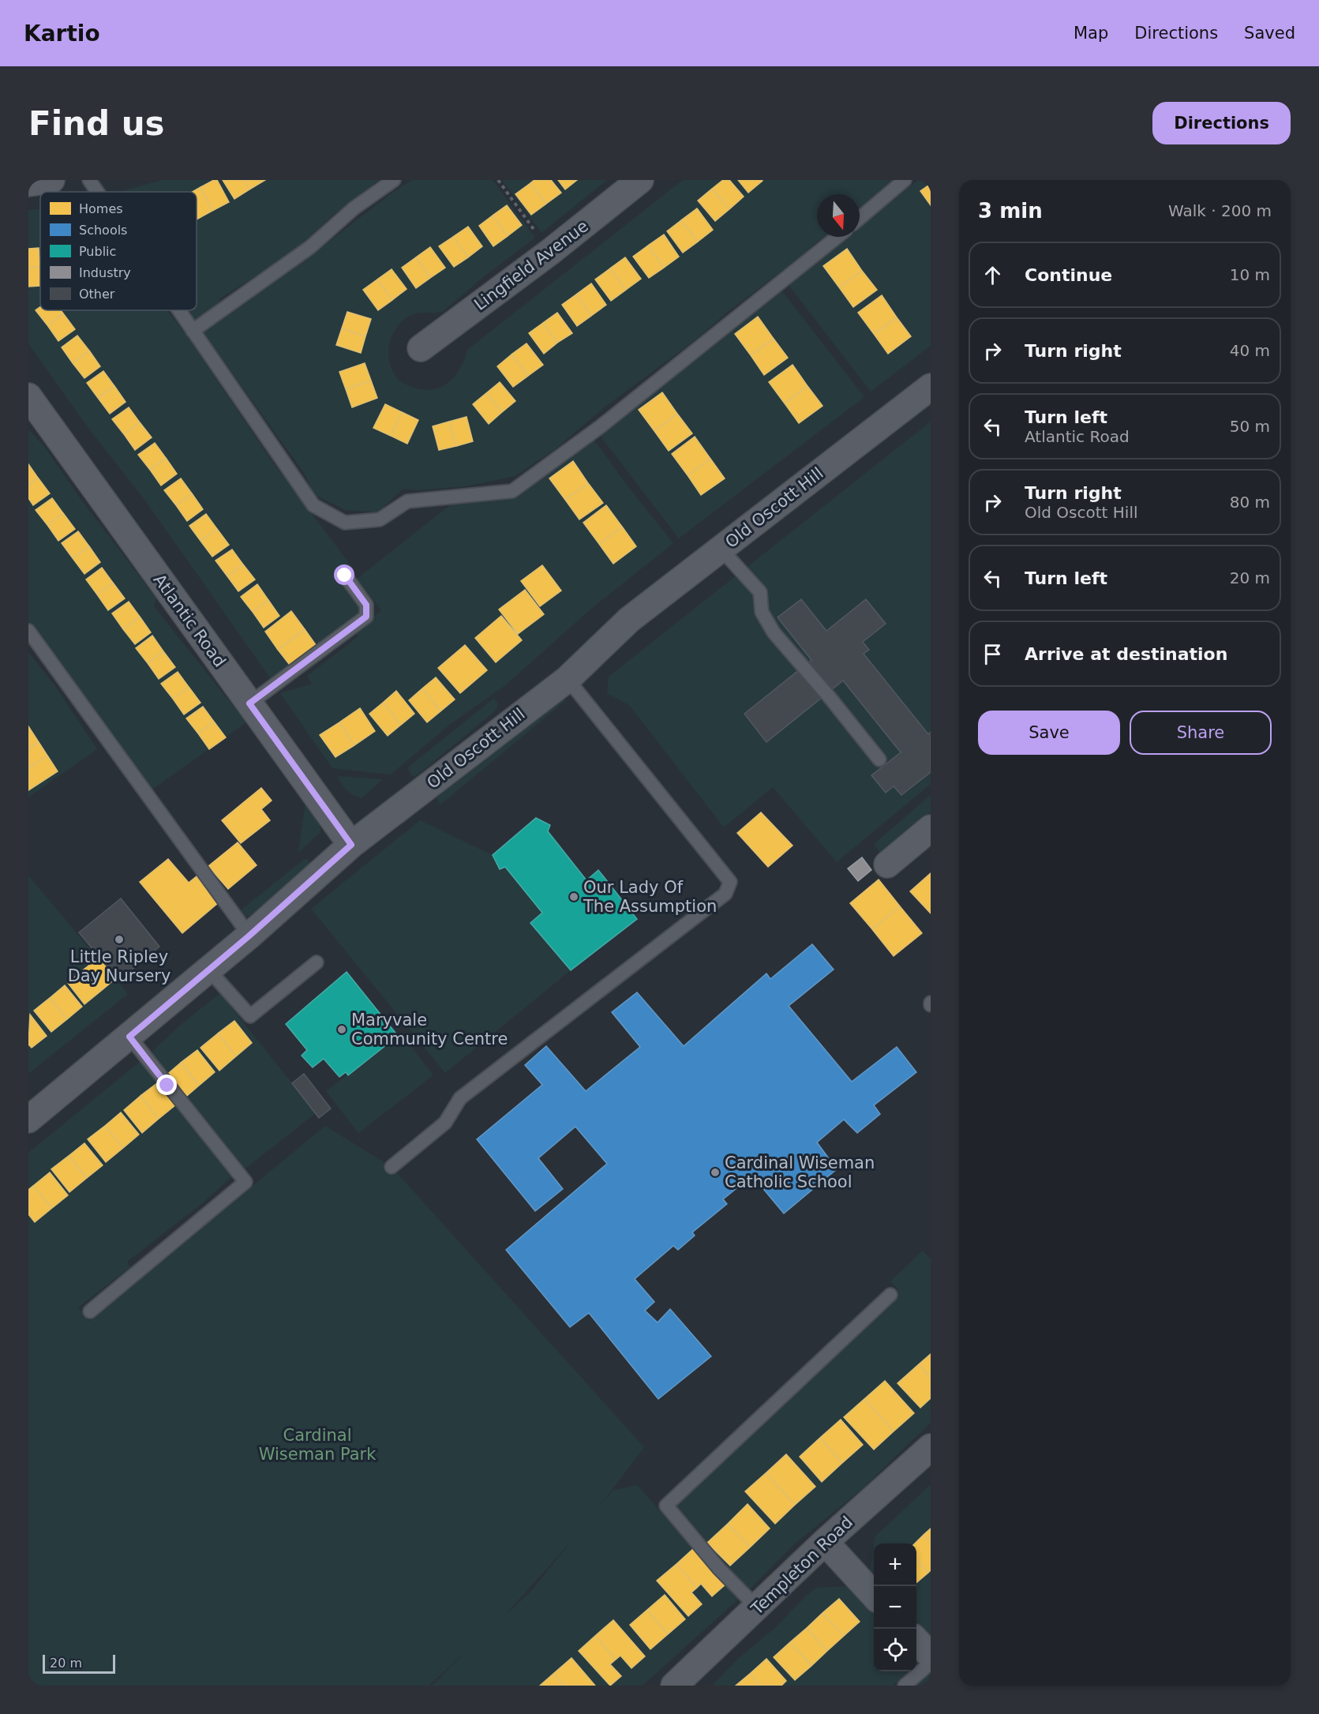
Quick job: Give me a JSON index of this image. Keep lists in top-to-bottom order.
{
  "streets": {
    "street": [
      "Lingfield Avenue",
      "Old Oscott Hill",
      "Atlantic Road",
      "Templeton Road"
    ]
  },
  "crossings": [
    ["Old Oscott Hill", "Atlantic Road"]
  ],
  "parks": ["Cardinal Wiseman Park"],
  "places": [
    "Our Lady Of The Assumption",
    "Little Ripley Day Nursery",
    "Maryvale Community Centre",
    "Cardinal Wiseman Catholic School"
  ],
  "legend": [
    "Homes",
    "Schools",
    "Public",
    "Industry",
    "Other"
  ],
  "scale_bar": "20 m",
  "north": "bottom",
  "page": {
    "header": "Kartio",
    "nav": ["Map", "Directions", "Saved"],
    "buttons": [
      "Directions",
      ["Save", "Share"]
    ],
    "title": "Find us",
    "heading": ["3 min", "Walk · 200 m"],
    "list": [
      ["Continue", "10 m"],
      ["Turn right", "40 m"],
      ["Turn left", "Atlantic Road", "50 m"],
      ["Turn right", "Old Oscott Hill", "80 m"],
      ["Turn left", "20 m"],
      "Arrive at destination"
    ],
    "map_buttons": ["+", "−"],
    "scale": "20 m"
  }
}
